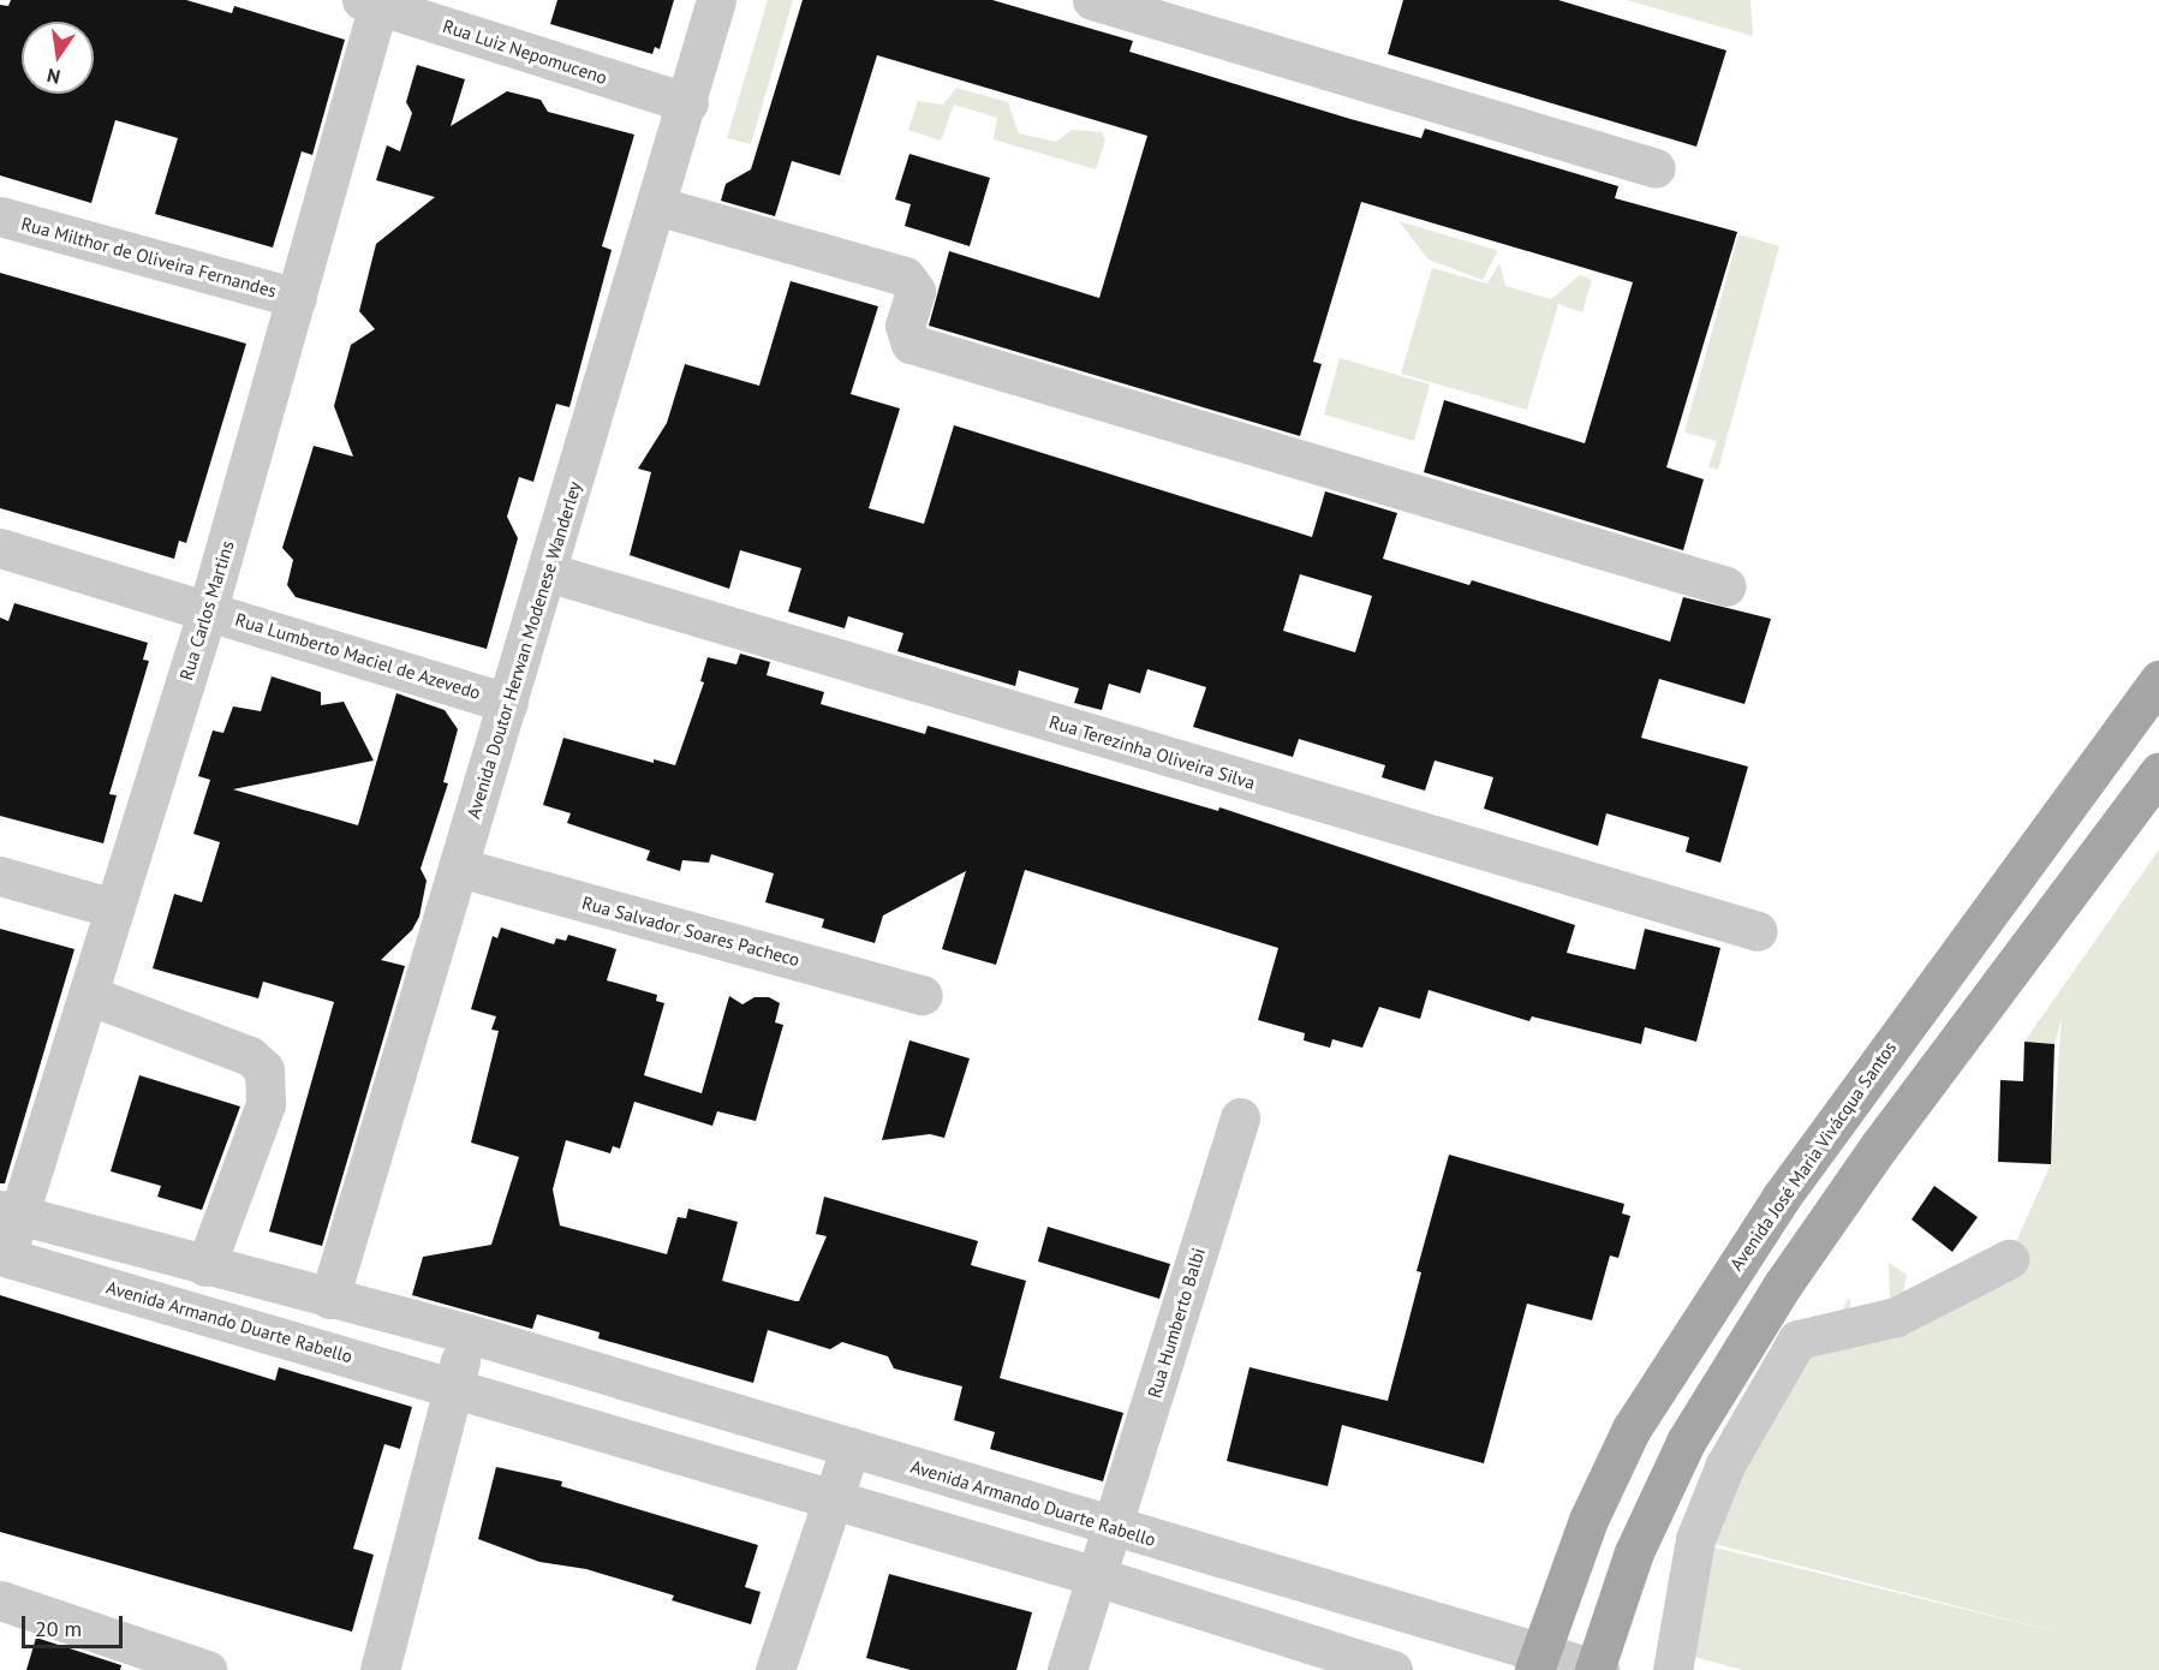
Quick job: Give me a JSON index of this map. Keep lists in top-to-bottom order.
{
  "streets": {
    "main road": ["Avenida José Maria Vivácqua Santos"],
    "street": [
      "Rua Luiz Nepomuceno",
      "Rua Milthor de Oliveira Fernandes",
      "Rua Carlos Martins",
      "Avenida Doutor Herwan Modenese Wanderley",
      "Rua Lumberto Maciel de Azevedo",
      "Rua Terezinha Oliveira Silva",
      "Rua Salvador Soares Pacheco",
      "Avenida Armando Duarte Rabello",
      "Rua Humberto Balbi"
    ]
  },
  "crossings": [
    ["Rua Luiz Nepomuceno", "Rua Carlos Martins"],
    ["Rua Luiz Nepomuceno", "Avenida Doutor Herwan Modenese Wanderley"],
    ["Rua Milthor de Oliveira Fernandes", "Rua Carlos Martins"],
    ["Rua Carlos Martins", "Rua Lumberto Maciel de Azevedo"],
    ["Rua Carlos Martins", "Avenida Armando Duarte Rabello"],
    ["Avenida Doutor Herwan Modenese Wanderley", "Rua Lumberto Maciel de Azevedo"],
    ["Avenida Doutor Herwan Modenese Wanderley", "Rua Terezinha Oliveira Silva"],
    ["Avenida Doutor Herwan Modenese Wanderley", "Rua Salvador Soares Pacheco"],
    ["Avenida Doutor Herwan Modenese Wanderley", "Avenida Armando Duarte Rabello"],
    ["Avenida José Maria Vivácqua Santos", "Avenida Armando Duarte Rabello"],
    ["Avenida Armando Duarte Rabello", "Rua Humberto Balbi"]
  ],
  "scale_bar": "20 m",
  "north": "bottom"
}
